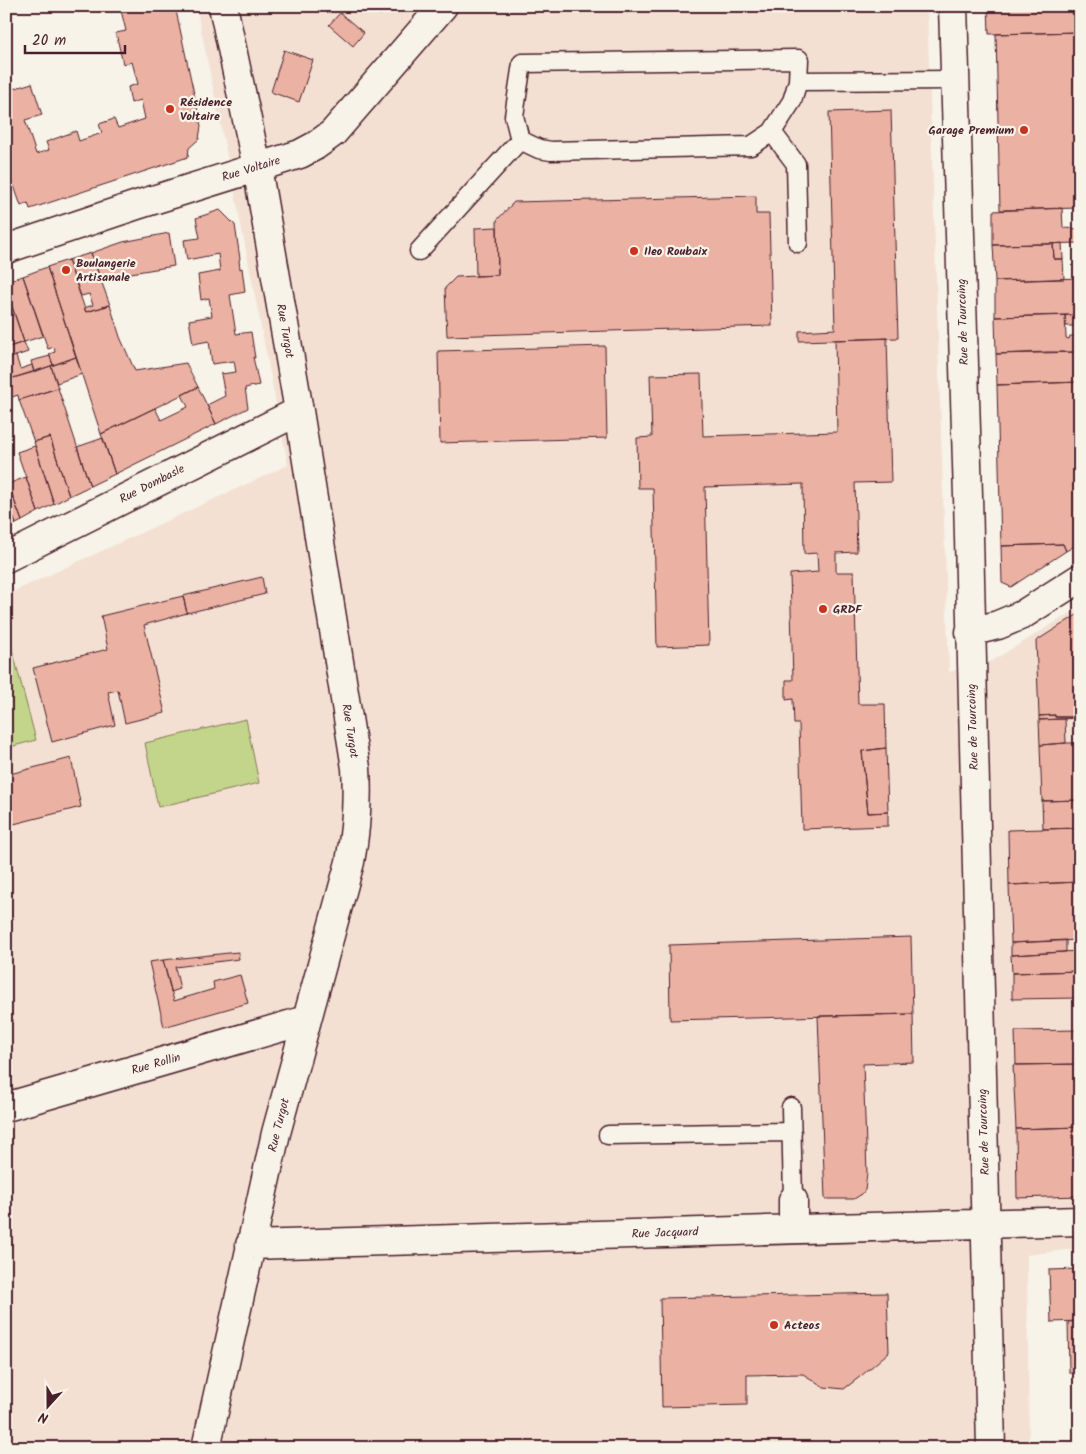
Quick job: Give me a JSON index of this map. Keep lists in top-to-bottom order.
{
  "streets": {
    "street": [
      "Rue Voltaire",
      "Rue de Tourcoing",
      "Rue Turgot",
      "Rue Dombasle",
      "Rue Rollin",
      "Rue Jacquard"
    ]
  },
  "crossings": [
    ["Rue Voltaire", "Rue Turgot"],
    ["Rue de Tourcoing", "Rue Jacquard"],
    ["Rue Turgot", "Rue Dombasle"],
    ["Rue Turgot", "Rue Rollin"],
    ["Rue Turgot", "Rue Jacquard"]
  ],
  "places": [
    "Résidence Voltaire",
    "Garage Premium",
    "Ileo Roubaix",
    "Boulangerie Artisanale",
    "GRDF",
    "Acteos"
  ],
  "scale_bar": "20 m",
  "north": "bottom"
}
